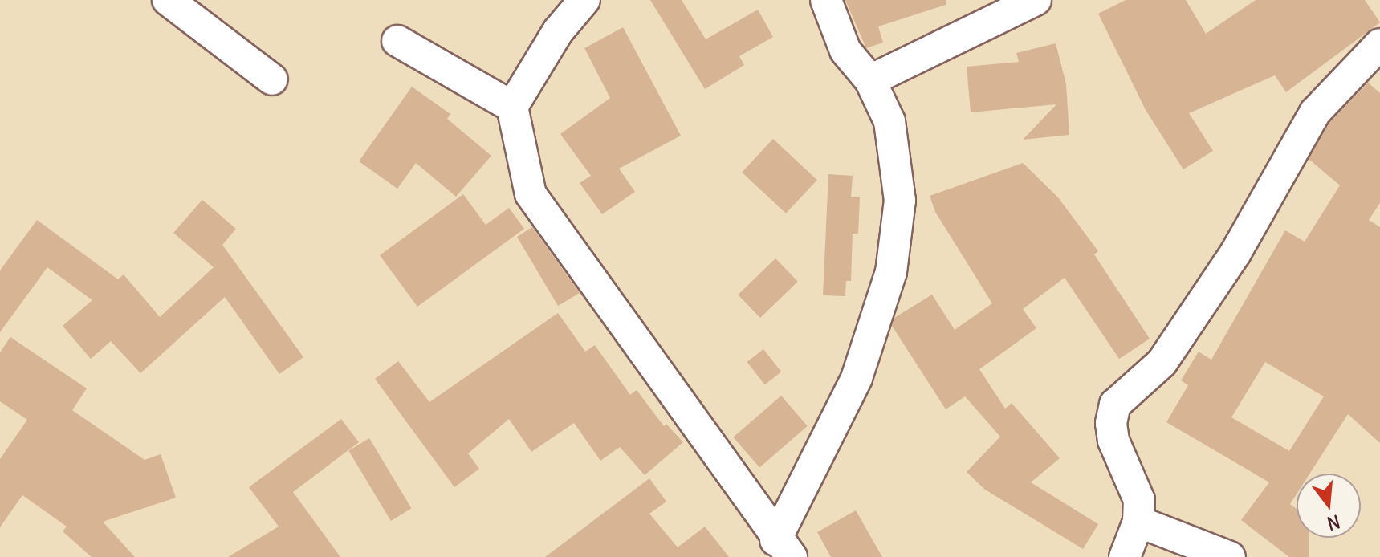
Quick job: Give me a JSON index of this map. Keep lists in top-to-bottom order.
{
  "north": "bottom"
}
